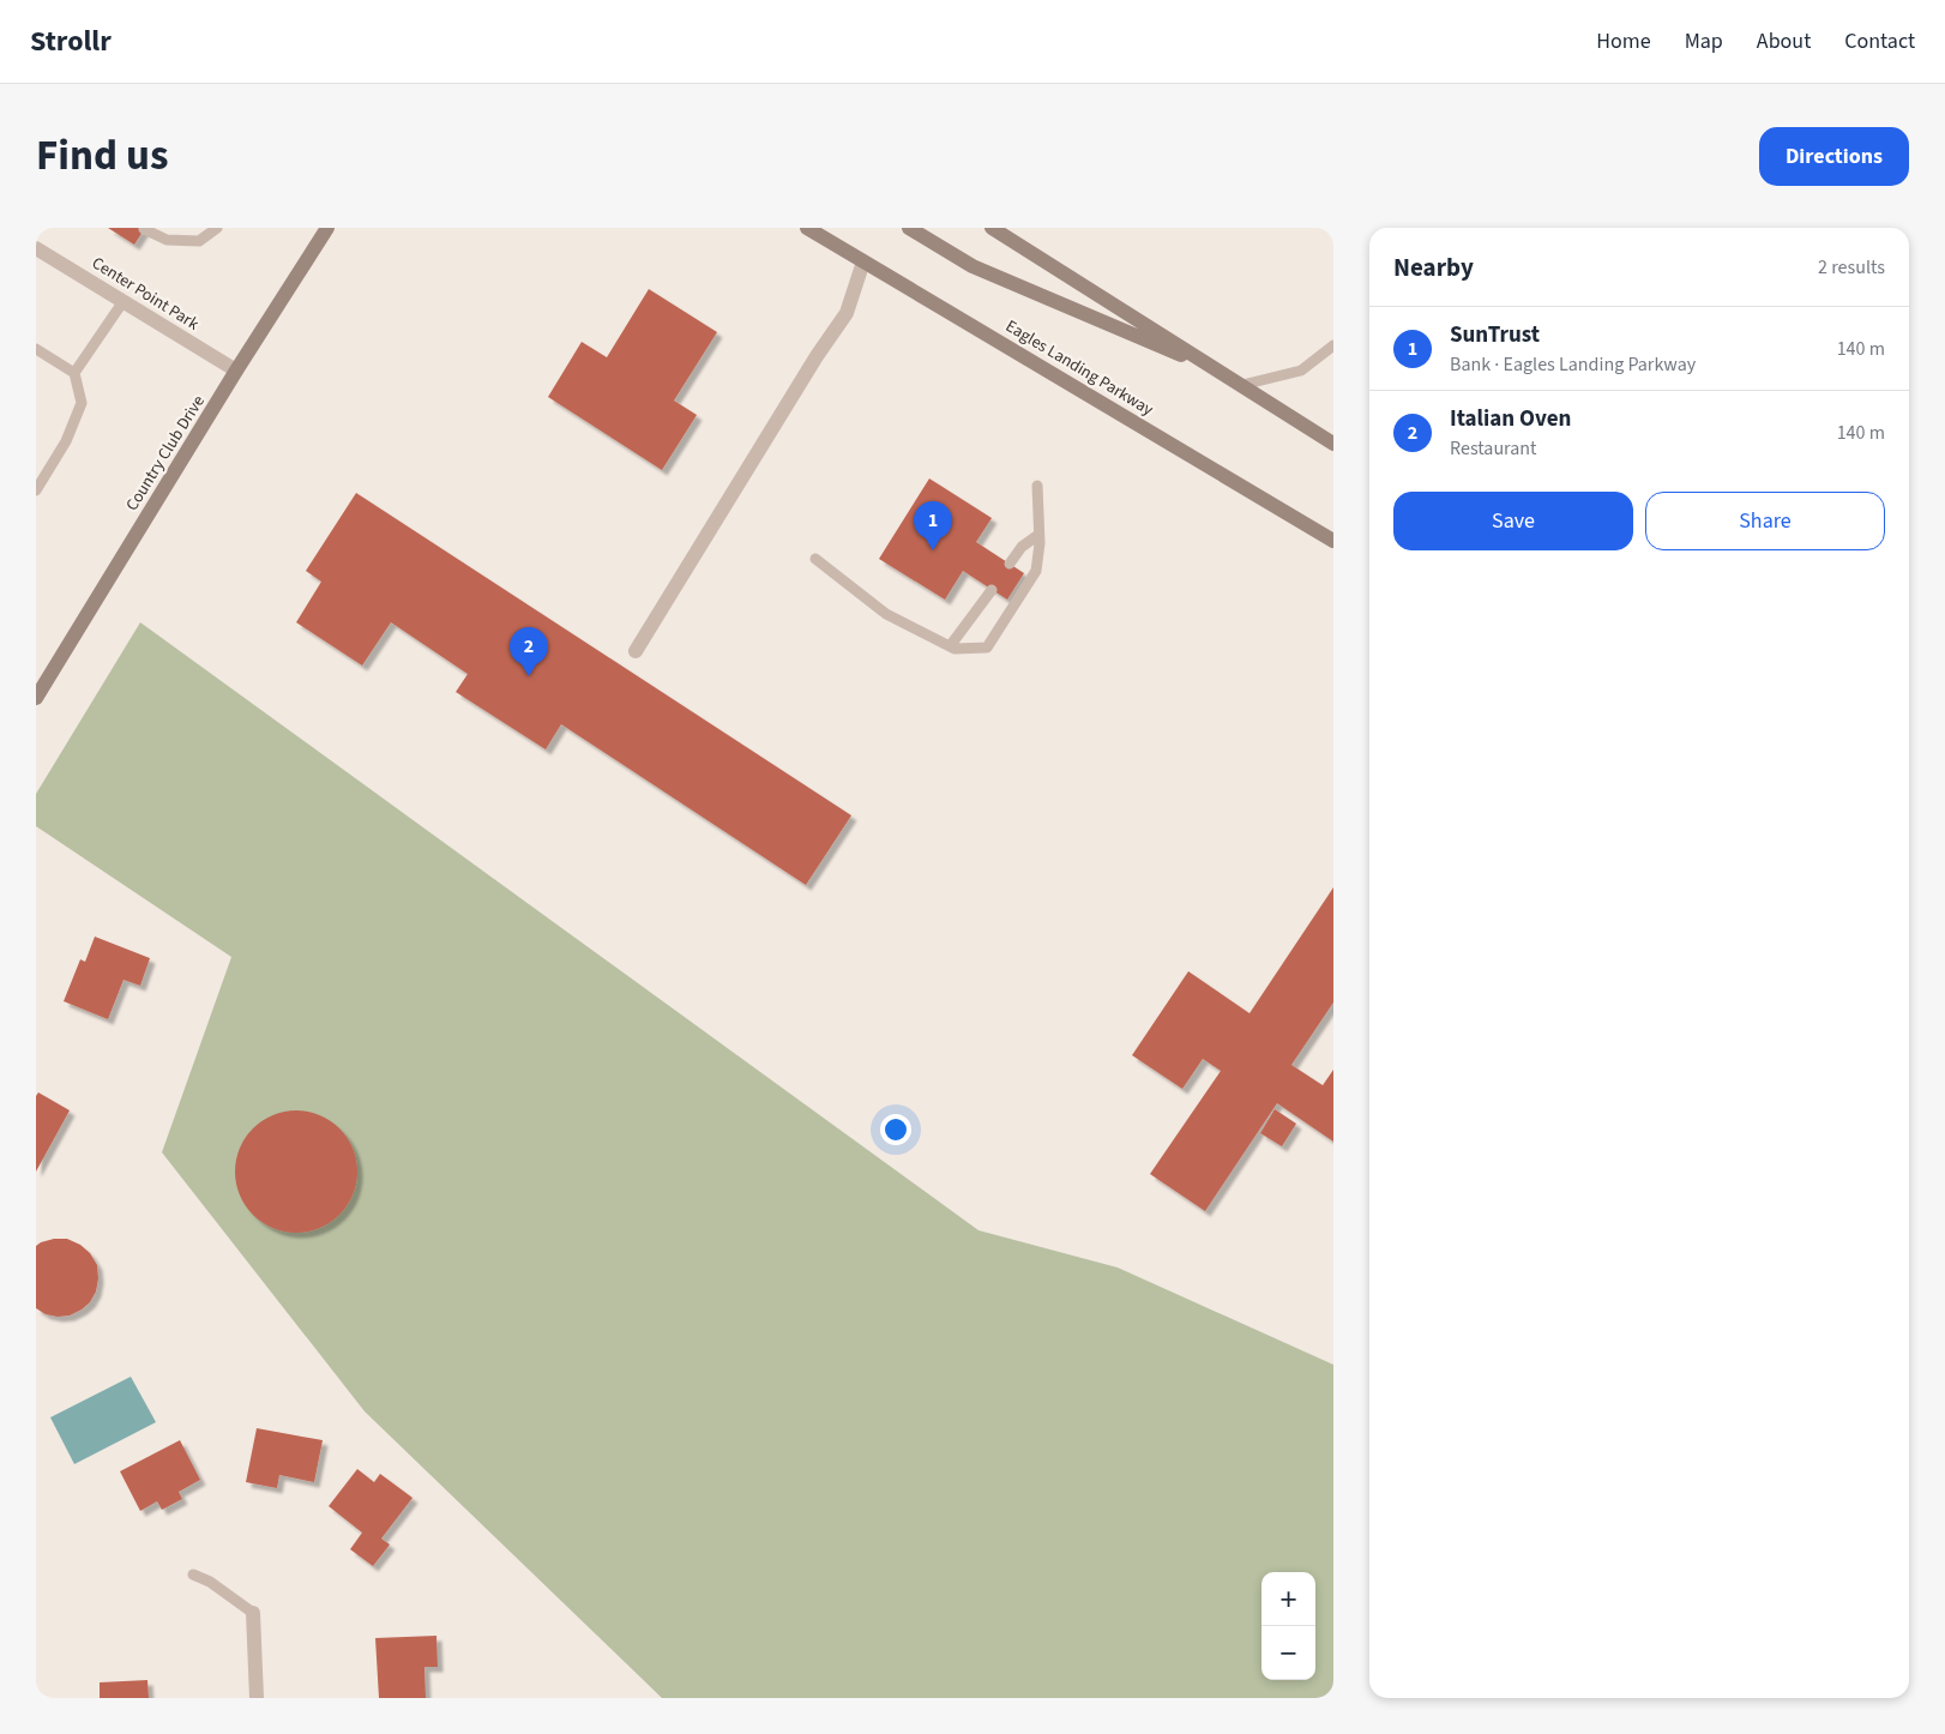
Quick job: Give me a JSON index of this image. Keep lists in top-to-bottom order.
{
  "streets": {
    "main road": ["Eagles Landing Parkway", "Country Club Drive"],
    "street": ["Center Point Park"]
  },
  "crossings": [
    ["Center Point Park", "Country Club Drive"]
  ],
  "page": {
    "header": "Strollr",
    "nav": [
      "Home",
      "Map",
      "About",
      "Contact"
    ],
    "title": "Find us",
    "buttons": [
      "Directions",
      ["Save", "Share"]
    ],
    "heading": ["Nearby", "2 results"],
    "list": [
      {
        "mark": "1",
        "name": "SunTrust",
        "note": "Bank · Eagles Landing Parkway",
        "value": "140 m"
      },
      {
        "mark": "2",
        "name": "Italian Oven",
        "note": "Restaurant",
        "value": "140 m"
      }
    ],
    "pins": ["1", "2"],
    "map_buttons": ["+", "−"]
  }
}
